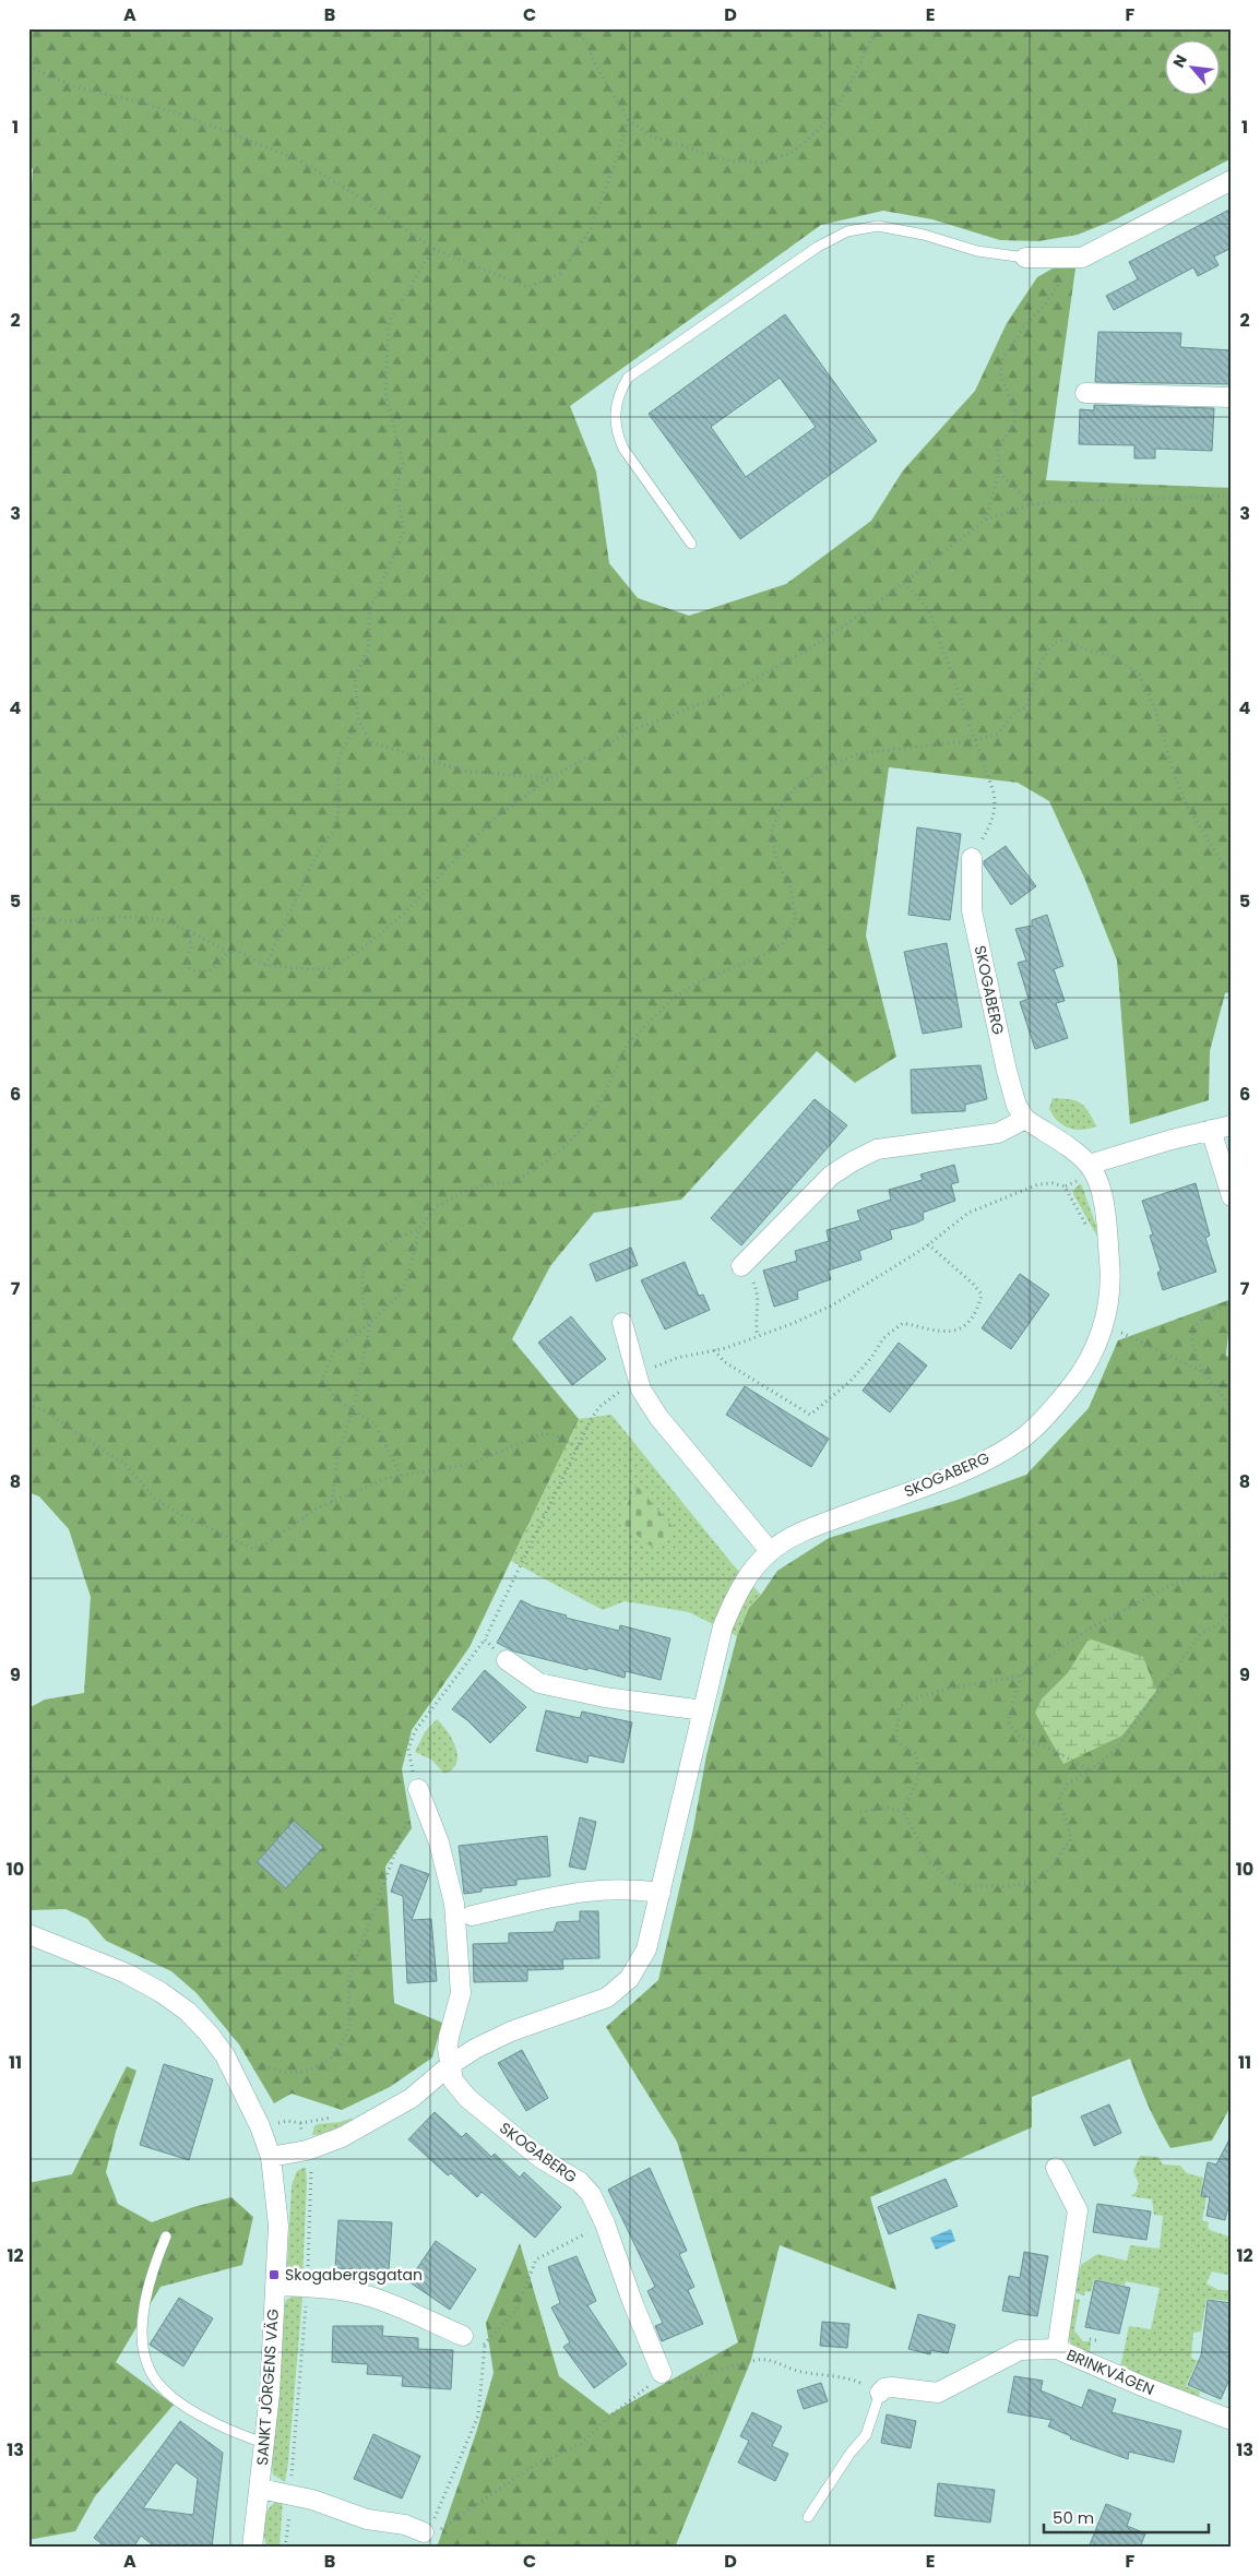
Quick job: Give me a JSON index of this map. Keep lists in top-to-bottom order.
{
  "streets": {
    "street": ["SKOGABERG", "BRINKVÄGEN", "SANKT JÖRGENS VÄG"]
  },
  "crossings": [
    ["SKOGABERG", "SANKT JÖRGENS VÄG"]
  ],
  "places": {
    "transit": ["Skogabergsgatan"]
  },
  "scale_bar": "50 m",
  "north": "top left",
  "grid": {
    "columns": [
      "A",
      "B",
      "C",
      "D",
      "E",
      "F"
    ],
    "rows": [
      "1",
      "2",
      "3",
      "4",
      "5",
      "6",
      "7",
      "8",
      "9",
      "10",
      "11",
      "12",
      "13"
    ]
  }
}
